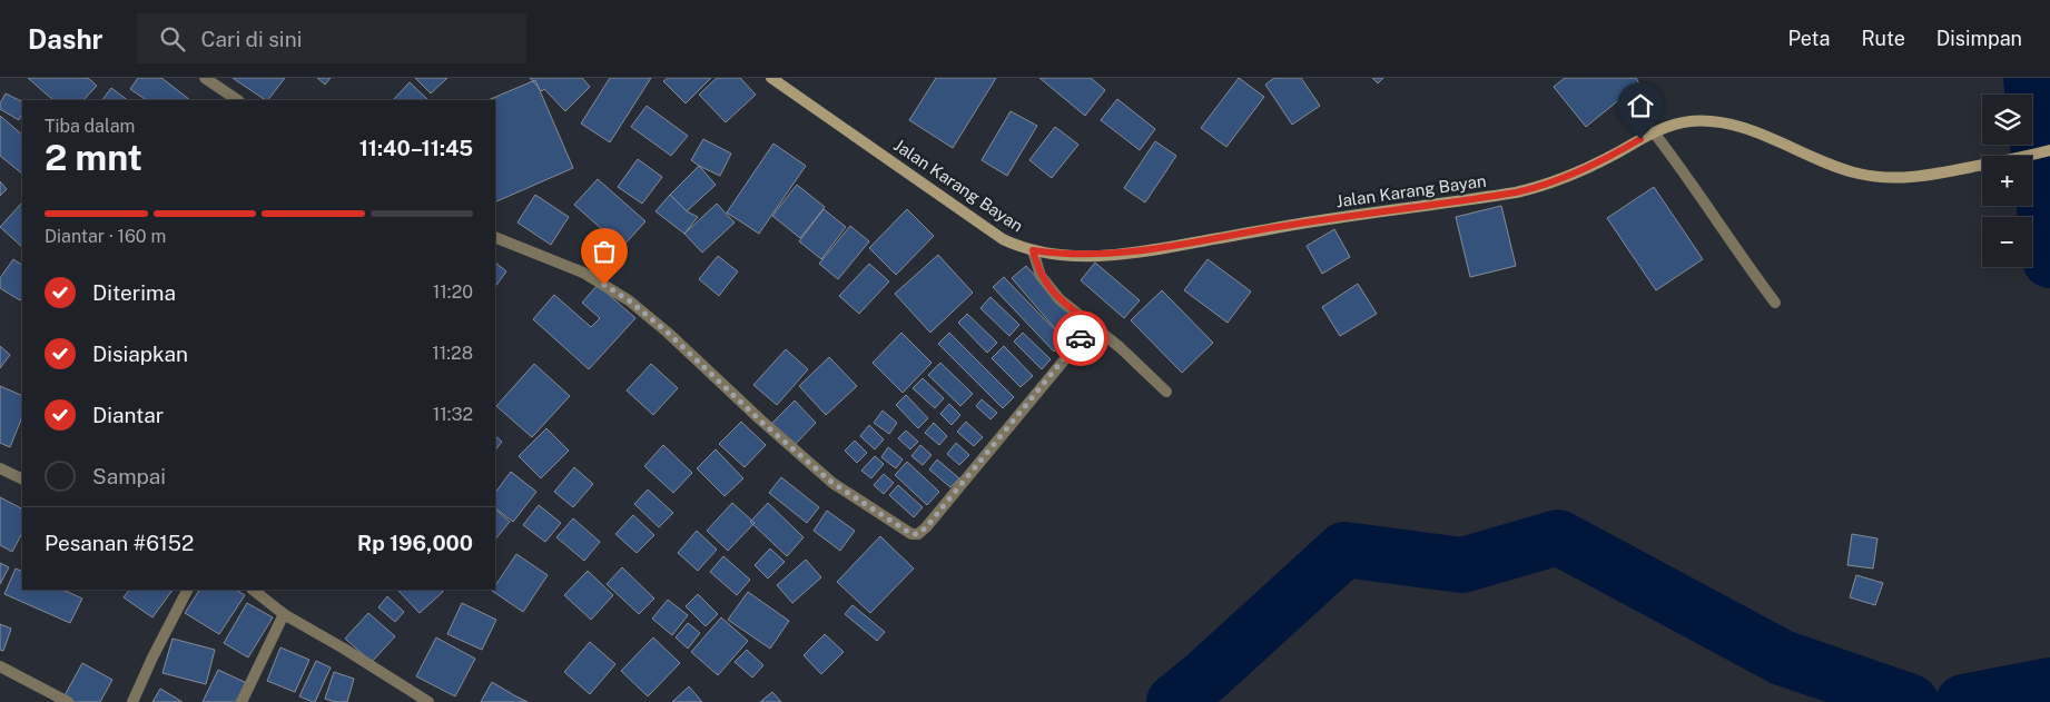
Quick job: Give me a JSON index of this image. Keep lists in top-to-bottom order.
{
  "streets": {
    "street": ["Jalan Karang Bayan"]
  },
  "page": {
    "header": "Dashr",
    "search": "Cari di sini",
    "nav": ["Peta", "Rute", "Disimpan"],
    "map_buttons": ["+", "−"],
    "heading": ["2 mnt", "Tiba dalam", "11:40–11:45"],
    "panel": ["Pesanan #6152", "Rp 196,000"],
    "bar": "Diantar · 160 m",
    "list": [
      ["Diterima", "11:20"],
      ["Disiapkan", "11:28"],
      ["Diantar", "11:32"],
      "Sampai"
    ]
  }
}
